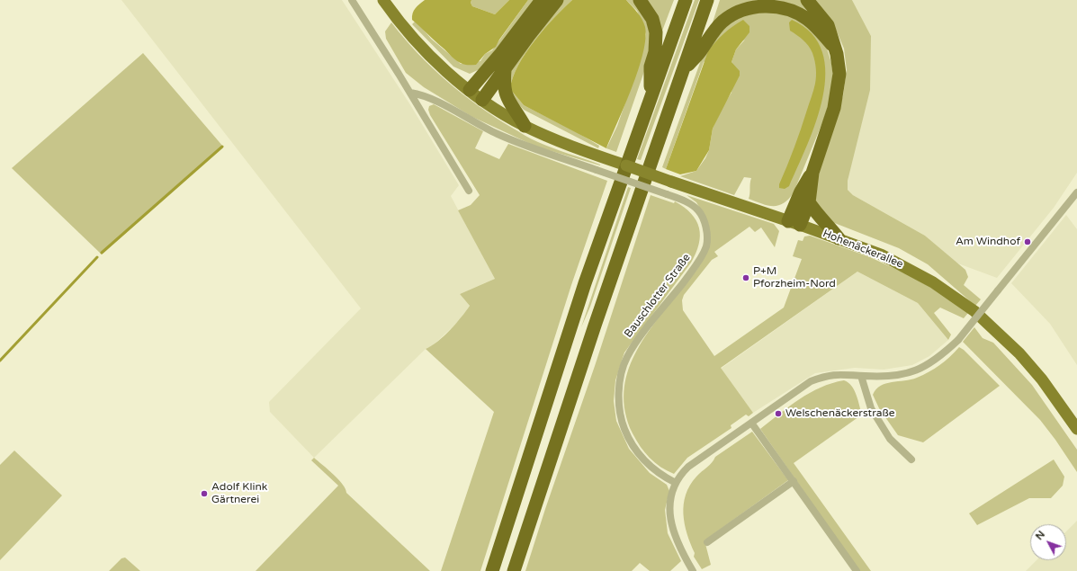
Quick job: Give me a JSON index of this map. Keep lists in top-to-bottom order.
{
  "streets": {
    "main road": ["Hohenäckerallee"],
    "street": ["Bauschlotter Straße"]
  },
  "places": [
    "Am Windhof",
    "P+M Pforzheim-Nord",
    "Welschenäckerstraße",
    "Adolf Klink Gärtnerei"
  ],
  "north": "top left"
}
